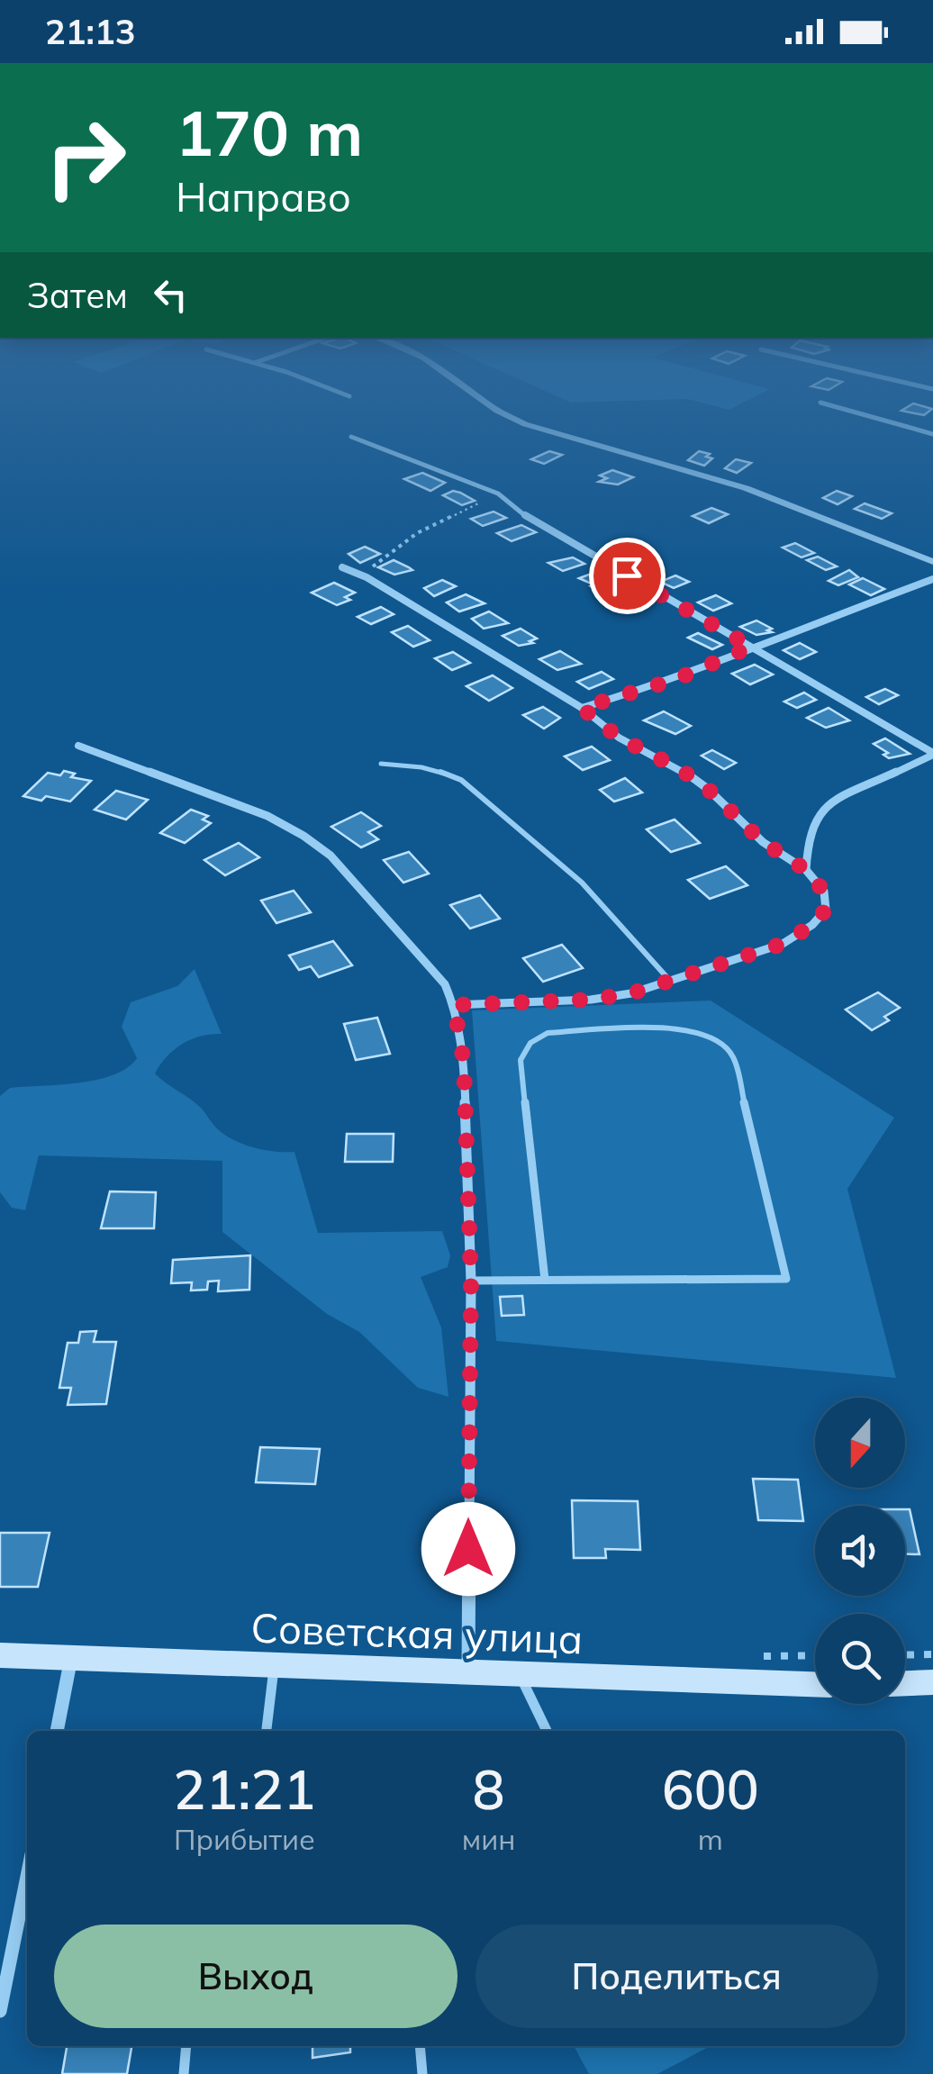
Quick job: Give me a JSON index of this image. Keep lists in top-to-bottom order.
{
  "streets": {
    "main road": ["Советская улица"]
  },
  "north": "bottom",
  "page": {
    "status": "21:13",
    "turn": ["170 m", "Направо"],
    "then": "Затем",
    "eta": [
      "21:21",
      "Прибытие",
      "8",
      "мин",
      "600",
      "m"
    ],
    "buttons": ["Выход", "Поделиться"]
  }
}
